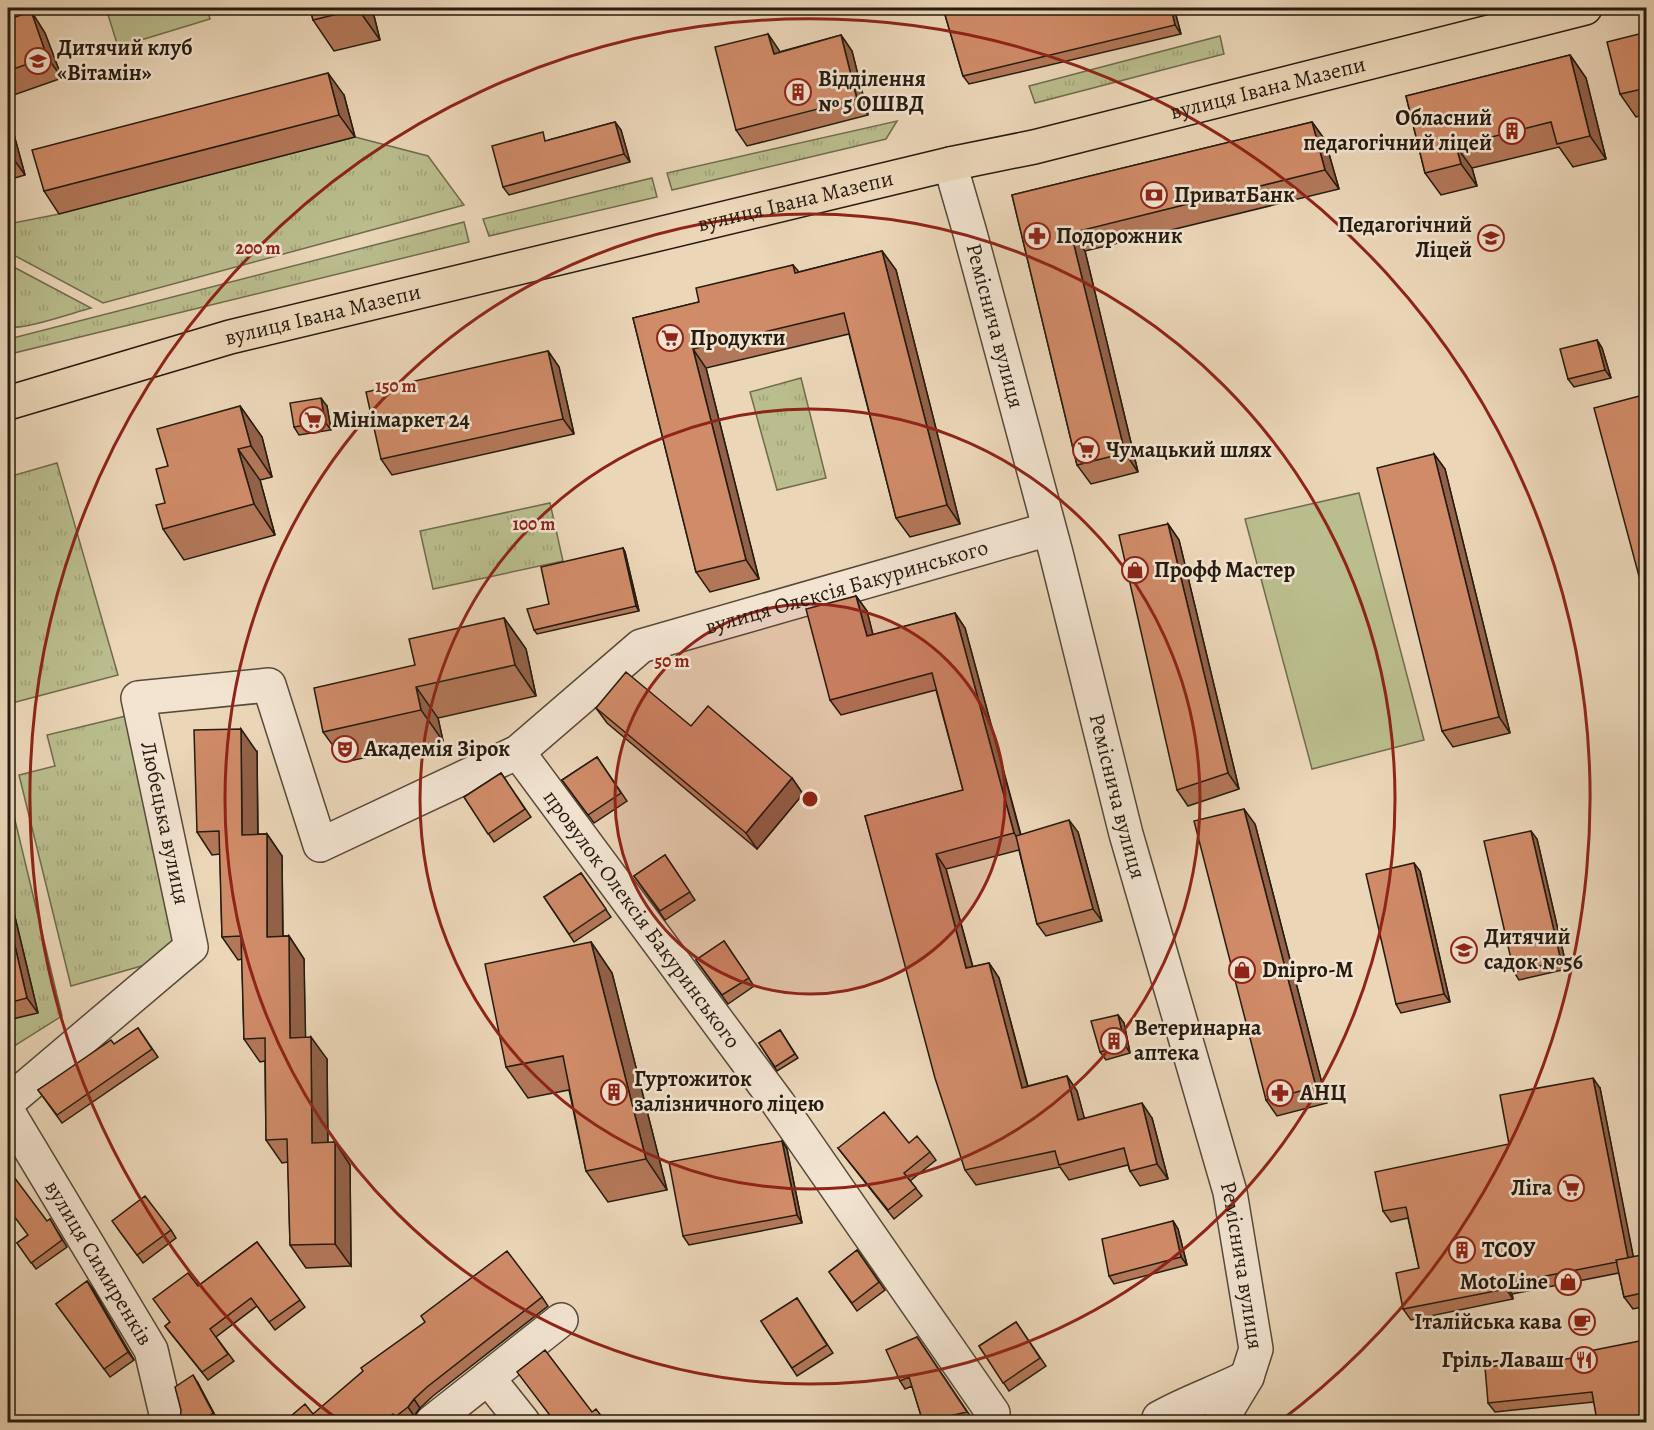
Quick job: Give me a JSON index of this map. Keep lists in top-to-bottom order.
{
  "streets": {
    "main road": ["вулиця Івана Мазепи"],
    "street": [
      "Реміснича вулиця",
      "вулиця Олексія Бакуринського",
      "Любецька вулиця",
      "провулок Олексія Бакуринського",
      "вулиця Симиренків"
    ]
  },
  "crossings": [
    ["вулиця Івана Мазепи", "Реміснича вулиця"],
    ["Реміснича вулиця", "вулиця Олексія Бакуринського"],
    ["вулиця Олексія Бакуринського", "Любецька вулиця"],
    ["вулиця Олексія Бакуринського", "провулок Олексія Бакуринського"]
  ],
  "places": {
    "school or university": ["Дитячий клуб «Вітамін»", "Педагогічний Ліцей", "Дитячий садок №56"],
    "building": [
      "Відділення № 5 ОШВД",
      "Обласний педагогічний ліцей",
      "Ветеринарна аптека",
      "Гуртожиток залізничного ліцею",
      "ТСОУ"
    ],
    "bank": ["ПриватБанк"],
    "pharmacy": ["Подорожник", "АНЦ"],
    "supermarket": [
      "Продукти",
      "Мінімаркет 24",
      "Чумацький шлях",
      "Ліга"
    ],
    "shop": ["Профф Мастер", "Dnipro-M", "MotoLine"],
    "theatre": ["Академія Зірок"],
    "cafe": ["Італійська кава"],
    "restaurant": ["Гріль-Лаваш"]
  },
  "rings": [
    "200 m",
    "150 m",
    "100 m",
    "50 m"
  ]
}
